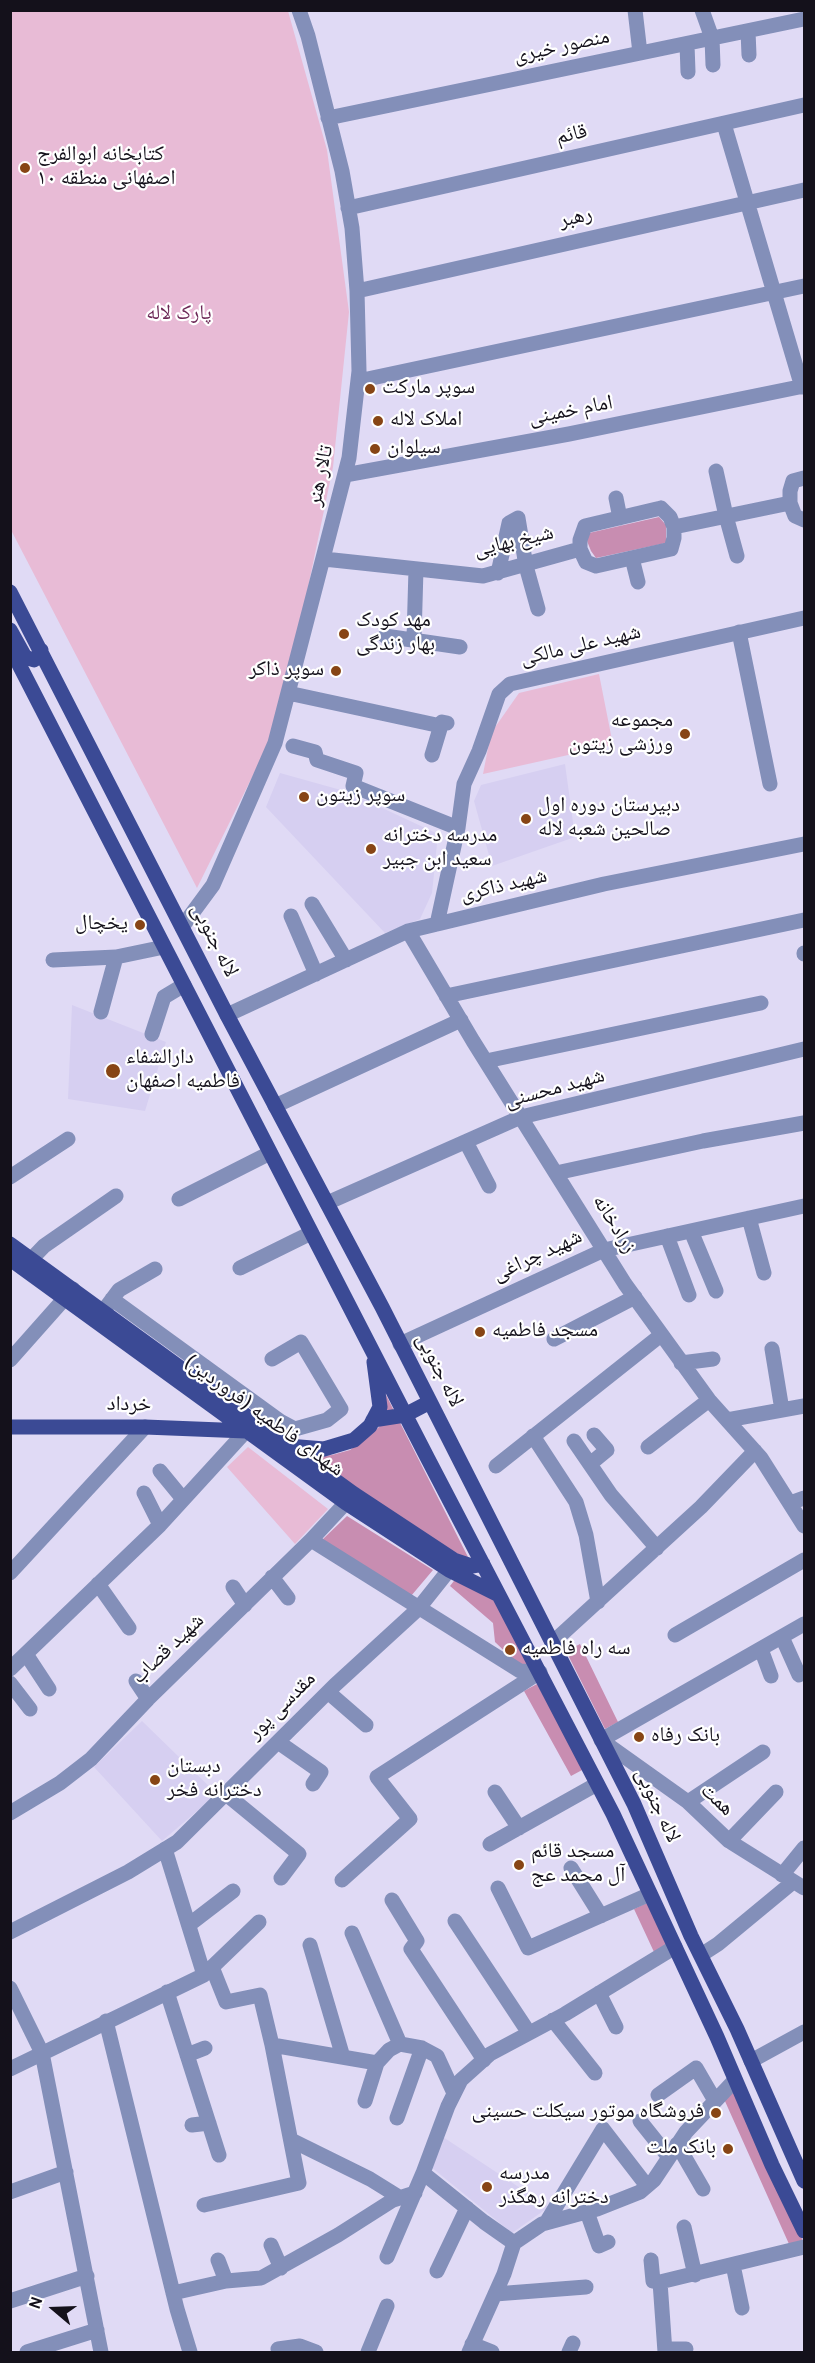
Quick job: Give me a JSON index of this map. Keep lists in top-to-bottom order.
{
  "streets": {
    "main road": ["لاله جنوبی", "خرداد", "شهدای فاطمیه (فروردین)"],
    "street": [
      "منصور خیری",
      "قائم",
      "رهبر",
      "امام خمینی",
      "تالار هنر",
      "شیخ بهایی",
      "شهید علی مالکی",
      "شهید ذاکری",
      "شهید محسنی",
      "زرادخانه",
      "شهید چراغی",
      "شهید قصاب",
      "مقدسی پور",
      "همت"
    ]
  },
  "crossings": [
    ["منصور خیری", "تالار هنر"],
    ["قائم", "تالار هنر"],
    ["رهبر", "تالار هنر"],
    ["امام خمینی", "تالار هنر"],
    ["تالار هنر", "شیخ بهایی"],
    ["تالار هنر", "لاله جنوبی"],
    ["شهید علی مالکی", "شهید ذاکری"],
    ["شهید ذاکری", "لاله جنوبی"],
    ["شهید ذاکری", "زرادخانه"],
    ["لاله جنوبی", "شهید محسنی"],
    ["لاله جنوبی", "شهید چراغی"],
    ["لاله جنوبی", "شهدای فاطمیه (فروردین)"],
    ["لاله جنوبی", "همت"],
    ["شهید محسنی", "زرادخانه"],
    ["زرادخانه", "شهید چراغی"],
    ["خرداد", "شهدای فاطمیه (فروردین)"],
    ["شهدای فاطمیه (فروردین)", "شهید قصاب"],
    ["شهدای فاطمیه (فروردین)", "مقدسی پور"]
  ],
  "parks": ["پارک لاله"],
  "places": [
    "کتابخانه ابوالفرج اصفهانی منطقه ۱۰",
    "سوپر مارکت",
    "املاک لاله",
    "سیلوان",
    "مهد کودک بهار زندگی",
    "سوپر ذاکر",
    "مجموعه ورزشی زیتون",
    "سوپر زیتون",
    "دبیرستان دوره اول صالحین شعبه لاله",
    "مدرسه دخترانه سعید ابن جبیر",
    "یخچال",
    "دارالشفاء فاطمیه اصفهان",
    "مسجد فاطمیه",
    "سه راه فاطمیه",
    "بانک رفاه",
    "دبستان دخترانه فخر",
    "مسجد قائم آل محمد عج",
    "فروشگاه موتور سیکلت حسینی",
    "بانک ملت",
    "مدرسه دخترانه رهگذر"
  ],
  "north": "left"
}
